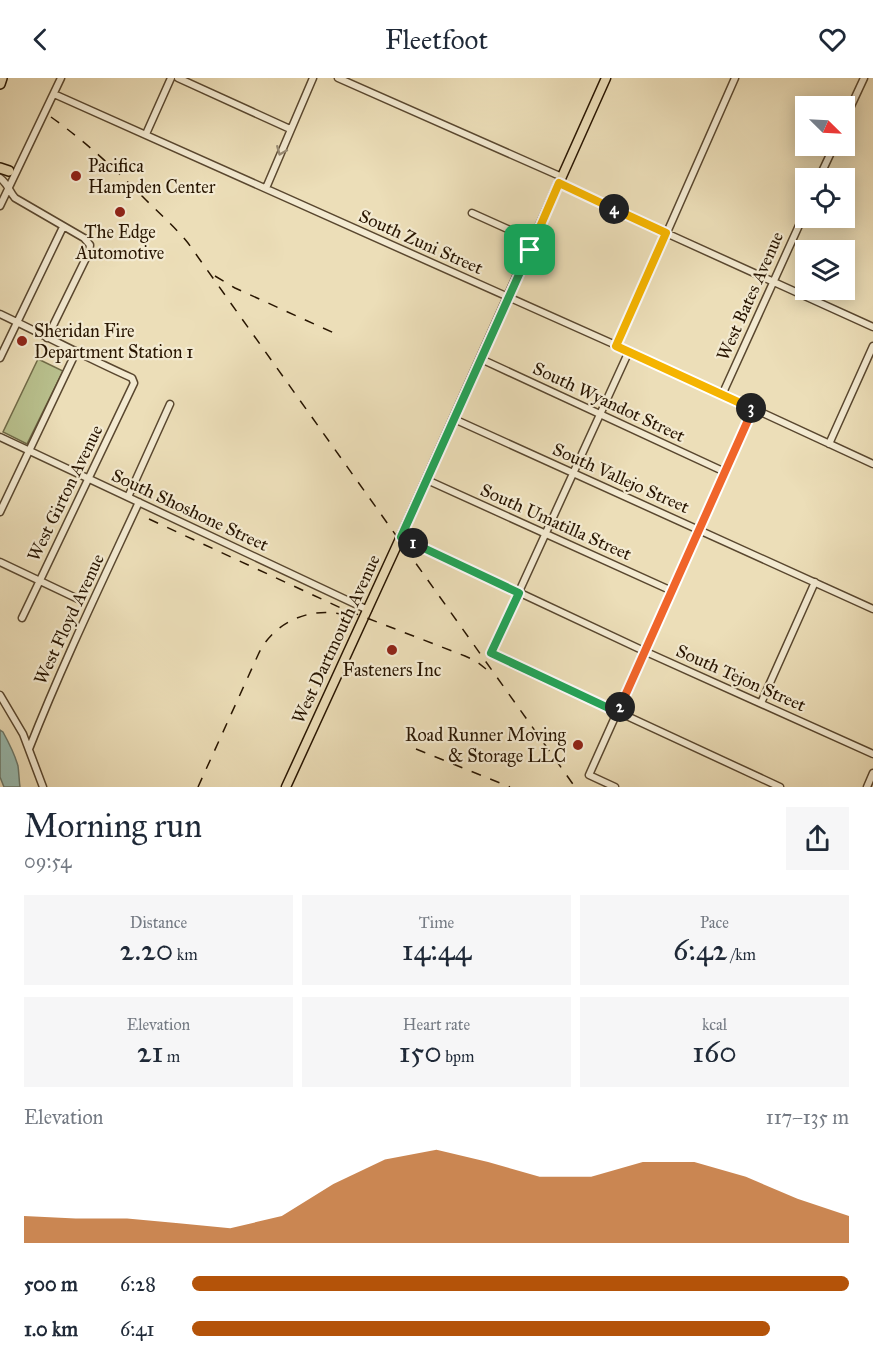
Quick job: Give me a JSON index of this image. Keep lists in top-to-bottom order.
{
  "streets": {
    "main road": ["West Dartmouth Avenue"],
    "street": [
      "South Zuni Street",
      "West Bates Avenue",
      "South Wyandot Street",
      "South Vallejo Street",
      "West Girton Avenue",
      "South Shoshone Street",
      "South Umatilla Street",
      "West Floyd Avenue",
      "South Tejon Street"
    ]
  },
  "crossings": [
    ["South Zuni Street", "West Bates Avenue"],
    ["South Zuni Street", "West Dartmouth Avenue"],
    ["South Wyandot Street", "West Dartmouth Avenue"],
    ["South Vallejo Street", "West Dartmouth Avenue"],
    ["West Girton Avenue", "South Shoshone Street"],
    ["South Shoshone Street", "West Floyd Avenue"],
    ["South Shoshone Street", "West Dartmouth Avenue"],
    ["South Umatilla Street", "West Dartmouth Avenue"],
    ["West Dartmouth Avenue", "South Tejon Street"]
  ],
  "places": [
    "Pacifica Hampden Center",
    "The Edge Automotive",
    "Sheridan Fire Department Station 1",
    "Fasteners Inc",
    "Road Runner Moving & Storage LLC"
  ],
  "north": "bottom right",
  "page": {
    "header": "Fleetfoot",
    "pins": [
      "4",
      "3",
      "1",
      "2"
    ],
    "heading": ["Morning run", "09:54"],
    "stats": [
      ["Distance", "2.20 km"],
      ["Time", "14:44"],
      ["Pace", "6:42 /km"],
      ["Elevation", "21 m"],
      ["Heart rate", "150 bpm"],
      ["kcal", "160"]
    ],
    "chart": ["Elevation", "117–135 m"],
    "list": [
      {
        "name": "500 m",
        "note": "6:28"
      },
      {
        "name": "1.0 km",
        "note": "6:41"
      }
    ]
  }
}
